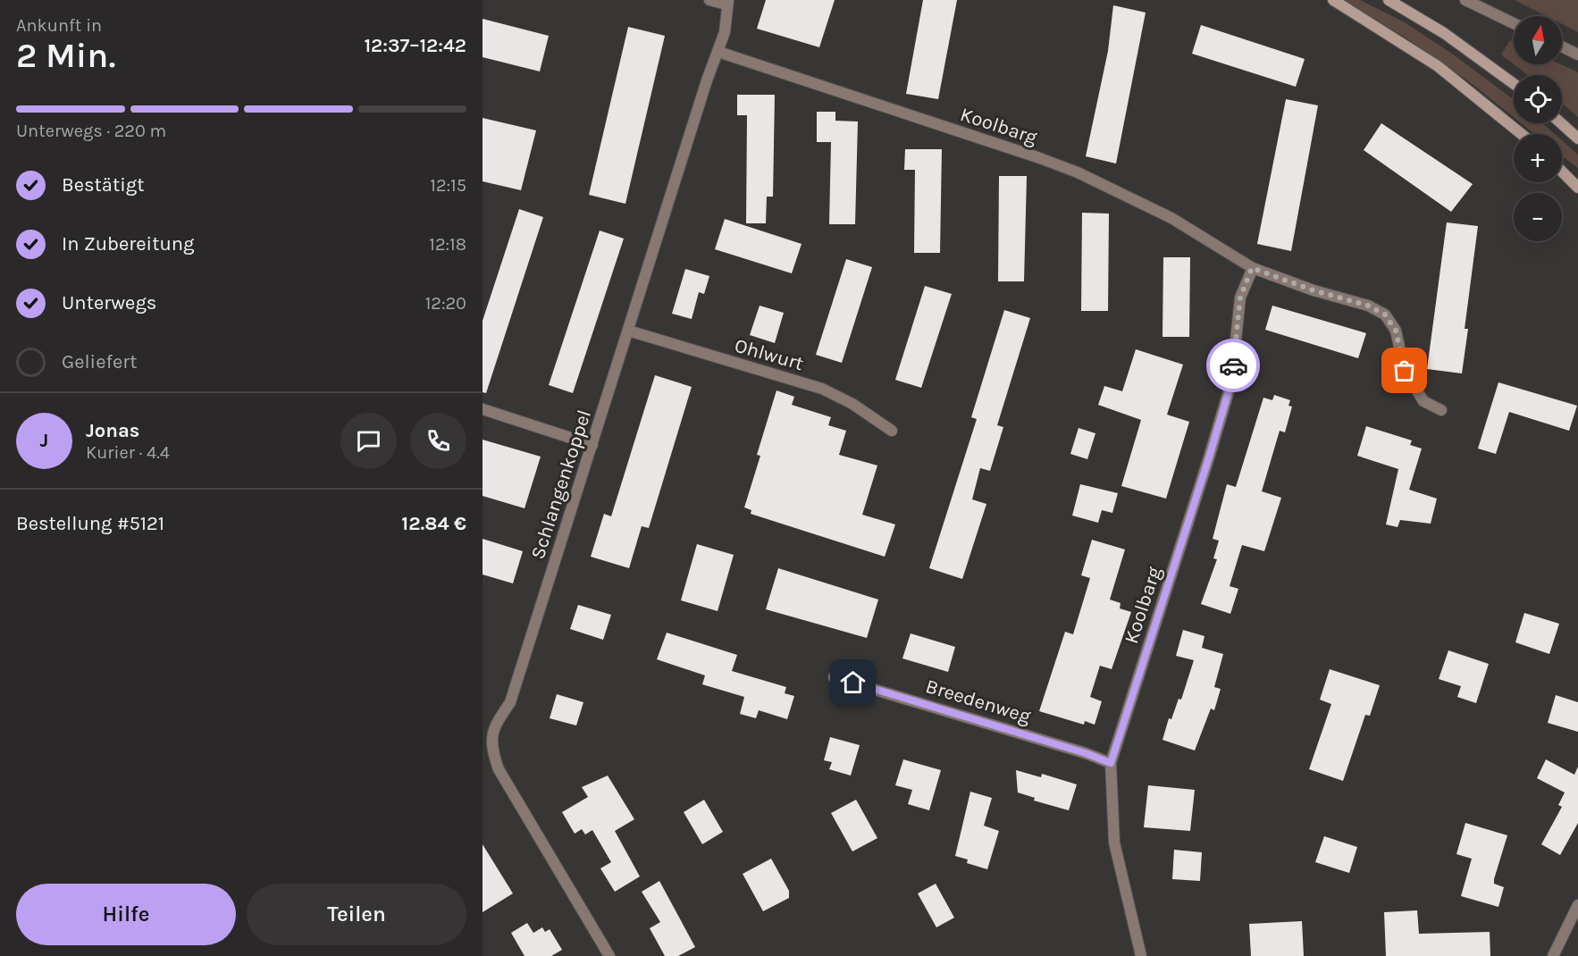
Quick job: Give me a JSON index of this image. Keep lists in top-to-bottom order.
{
  "streets": {
    "street": [
      "Koolbarg",
      "Ohlwurt",
      "Schlangenkoppel",
      "Breedenweg"
    ]
  },
  "crossings": [
    ["Koolbarg", "Schlangenkoppel"],
    ["Koolbarg", "Breedenweg"],
    ["Ohlwurt", "Schlangenkoppel"]
  ],
  "north": "top",
  "page": {
    "heading": ["2 Min.", "Ankunft in", "12:37–12:42"],
    "panel": [
      "Jonas",
      "Kurier · 4.4",
      "Bestellung #5121",
      "12.84 €"
    ],
    "map_buttons": ["+", "−"],
    "bar": "Unterwegs · 220 m",
    "list": [
      ["Bestätigt", "12:15"],
      ["In Zubereitung", "12:18"],
      ["Unterwegs", "12:20"],
      "Geliefert"
    ],
    "round": "J",
    "buttons": ["Hilfe", "Teilen"]
  }
}
